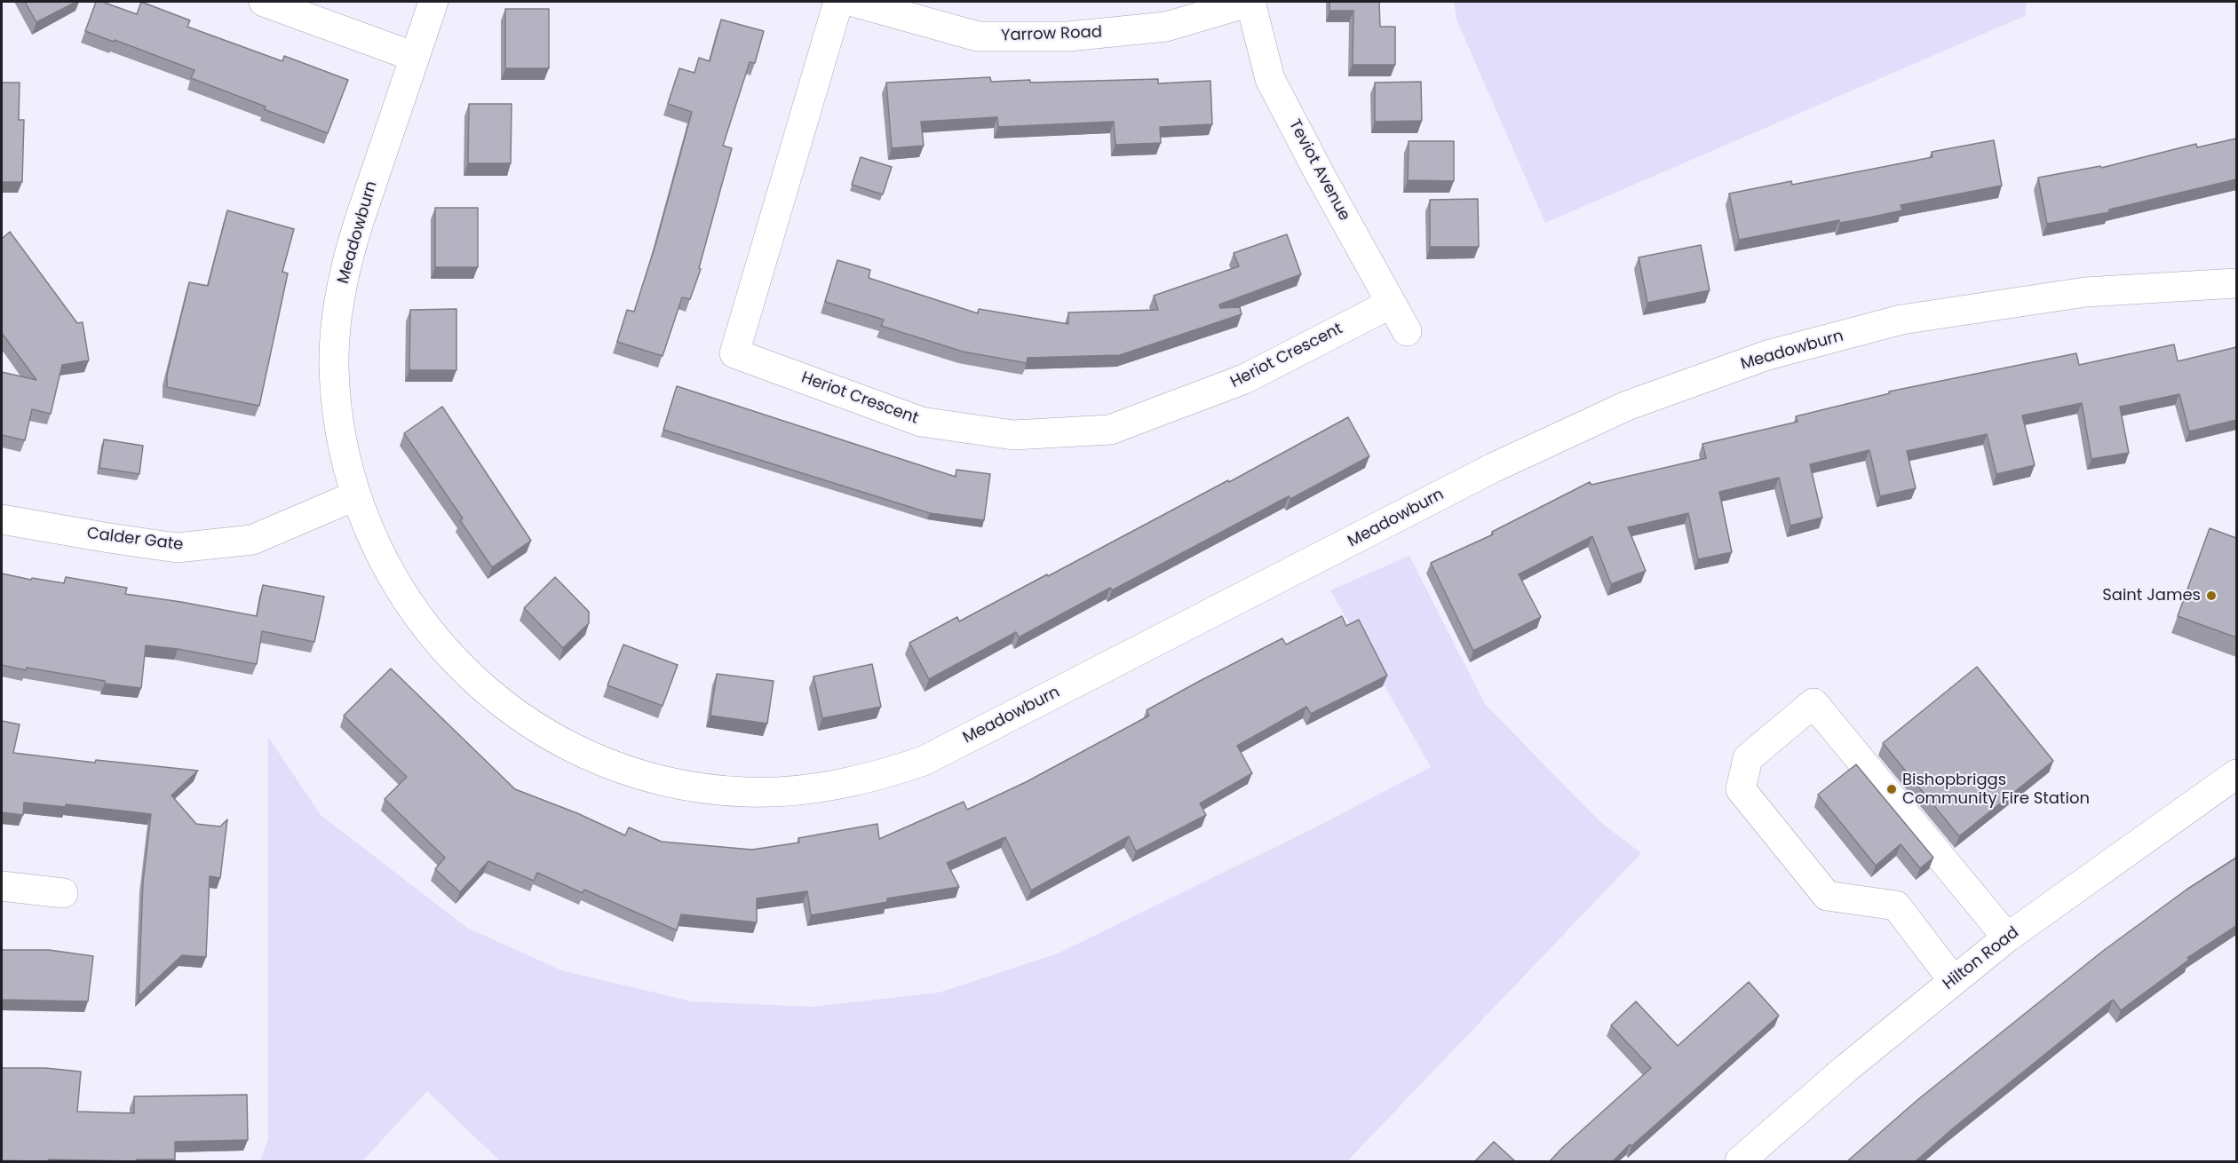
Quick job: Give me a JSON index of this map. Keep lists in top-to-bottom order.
{
  "streets": {
    "street": [
      "Yarrow Road",
      "Teviot Avenue",
      "Meadowburn",
      "Heriot Crescent",
      "Calder Gate",
      "Hilton Road"
    ]
  },
  "crossings": [
    ["Yarrow Road", "Teviot Avenue"],
    ["Teviot Avenue", "Heriot Crescent"],
    ["Meadowburn", "Calder Gate"]
  ],
  "places": ["Saint James", "Bishopbriggs Community Fire Station"]
}
